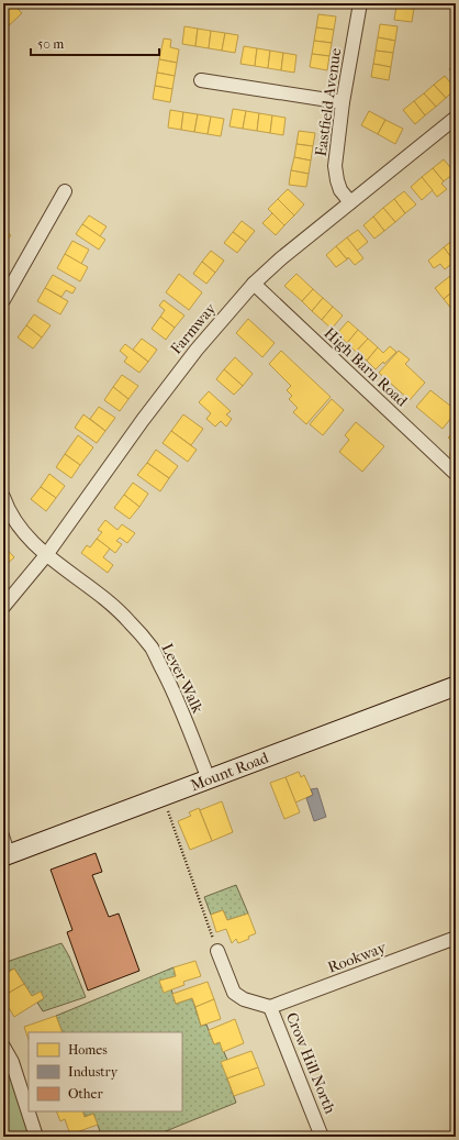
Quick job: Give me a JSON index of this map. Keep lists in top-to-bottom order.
{
  "streets": {
    "street": [
      "Eastfield Avenue",
      "Farmway",
      "High Barn Road",
      "Lever Walk",
      "Mount Road",
      "Rookway",
      "Crow Hill North"
    ]
  },
  "crossings": [
    ["Eastfield Avenue", "Farmway"],
    ["Farmway", "High Barn Road"],
    ["Farmway", "Lever Walk"],
    ["Lever Walk", "Mount Road"],
    ["Rookway", "Crow Hill North"]
  ],
  "legend": ["Homes", "Industry", "Other"],
  "scale_bar": "50 m"
}
